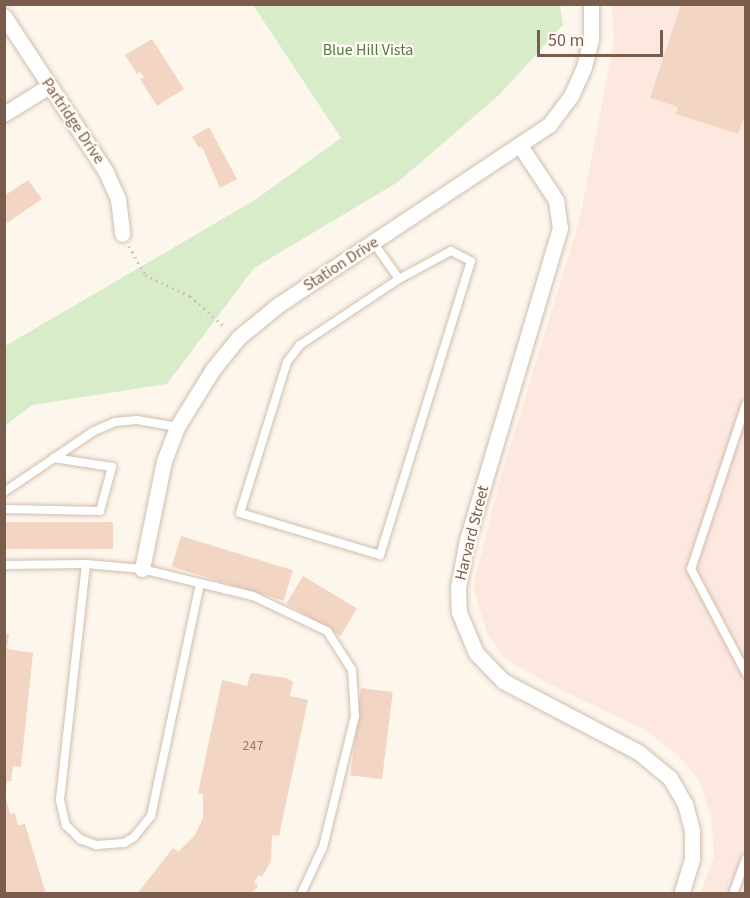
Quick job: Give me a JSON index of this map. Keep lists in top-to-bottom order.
{
  "streets": {
    "street": ["Partridge Drive", "Station Drive", "Harvard Street"]
  },
  "crossings": [
    ["Station Drive", "Harvard Street"]
  ],
  "parks": ["Blue Hill Vista"],
  "house_numbers": ["247"],
  "scale_bar": "50 m"
}
